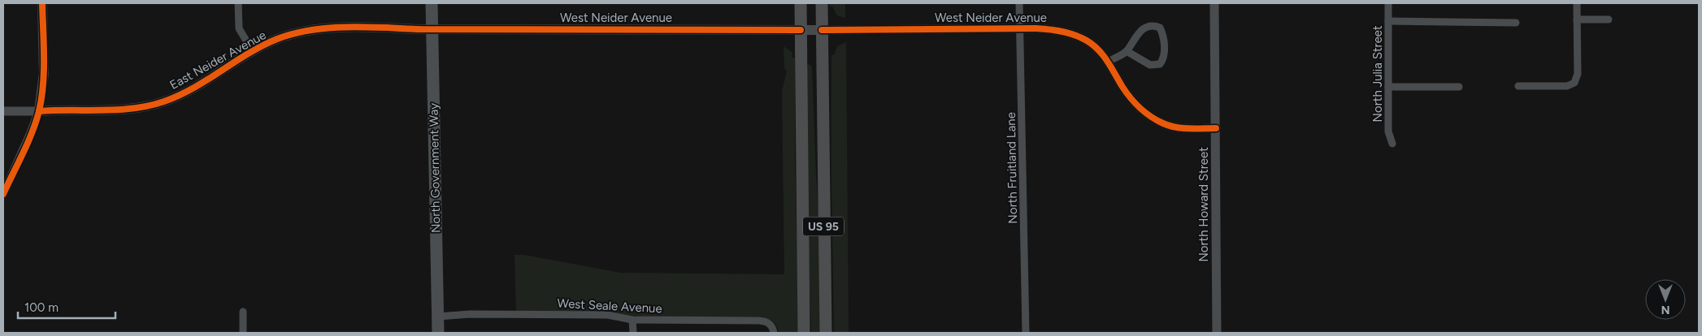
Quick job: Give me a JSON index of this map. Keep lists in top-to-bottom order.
{
  "streets": {
    "highway": ["US 95"],
    "main road": ["West Neider Avenue", "East Neider Avenue", "North Government Way"],
    "street": [
      "North Julia Street",
      "North Fruitland Lane",
      "North Howard Street",
      "West Seale Avenue"
    ]
  },
  "crossings": [
    ["West Neider Avenue", "East Neider Avenue"],
    ["West Neider Avenue", "North Government Way"],
    ["West Neider Avenue", "North Fruitland Lane"],
    ["West Neider Avenue", "North Howard Street"],
    ["West Neider Avenue", "US 95"],
    ["East Neider Avenue", "North Government Way"],
    ["North Government Way", "West Seale Avenue"]
  ],
  "scale_bar": "100 m",
  "north": "bottom"
}
